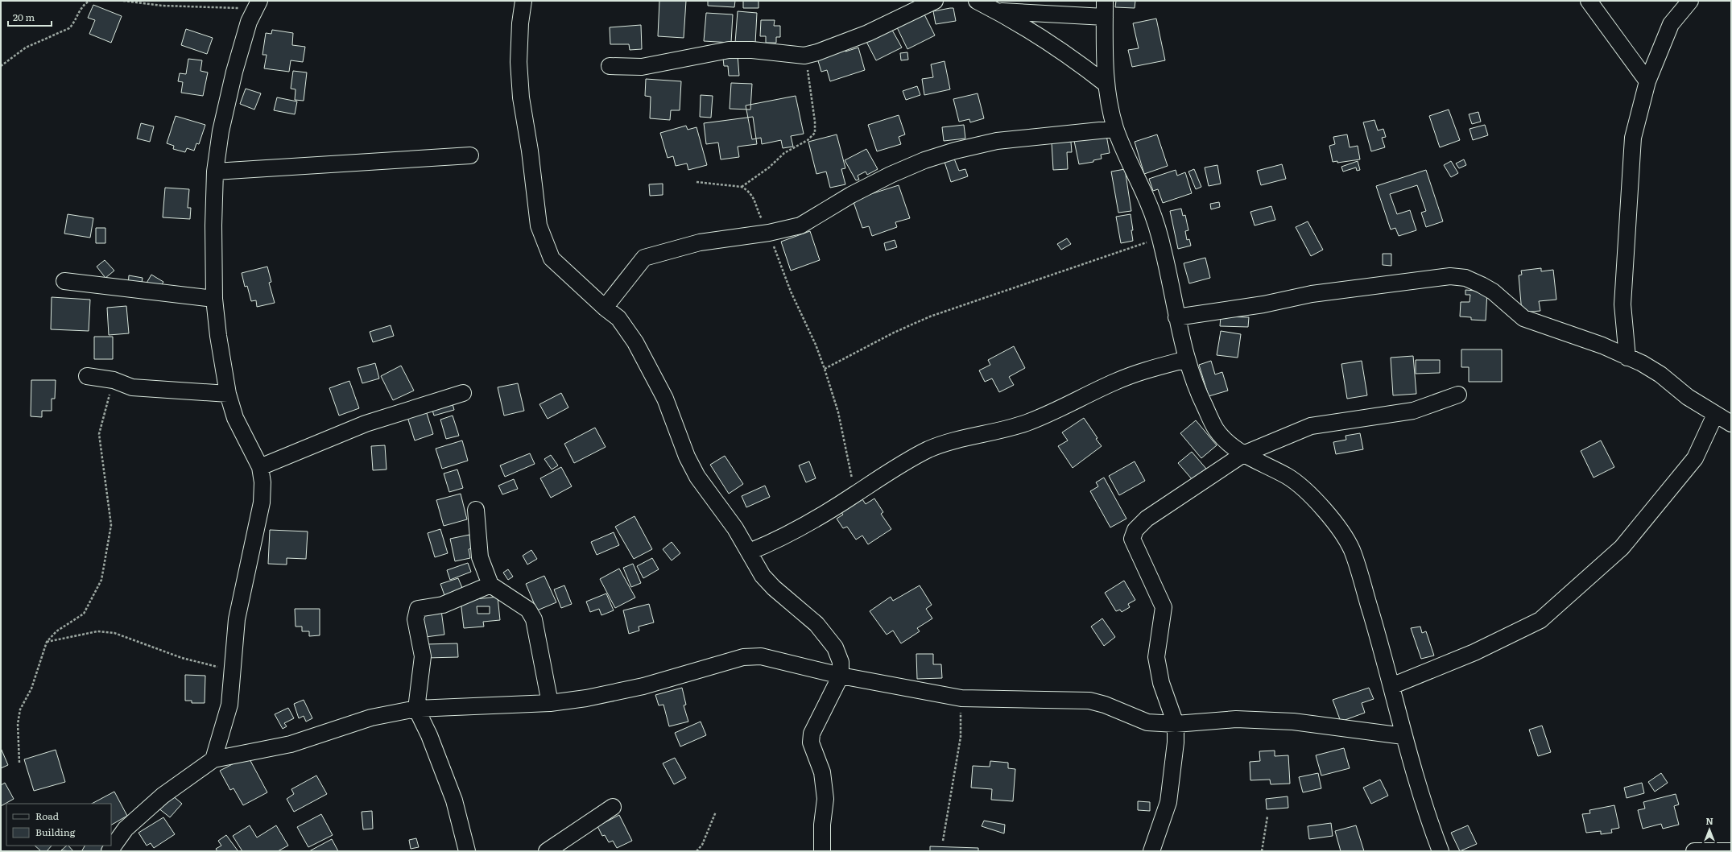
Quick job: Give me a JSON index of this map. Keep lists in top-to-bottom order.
{
  "legend": ["Road", "Building"],
  "scale_bar": "20 m",
  "north": "top"
}
